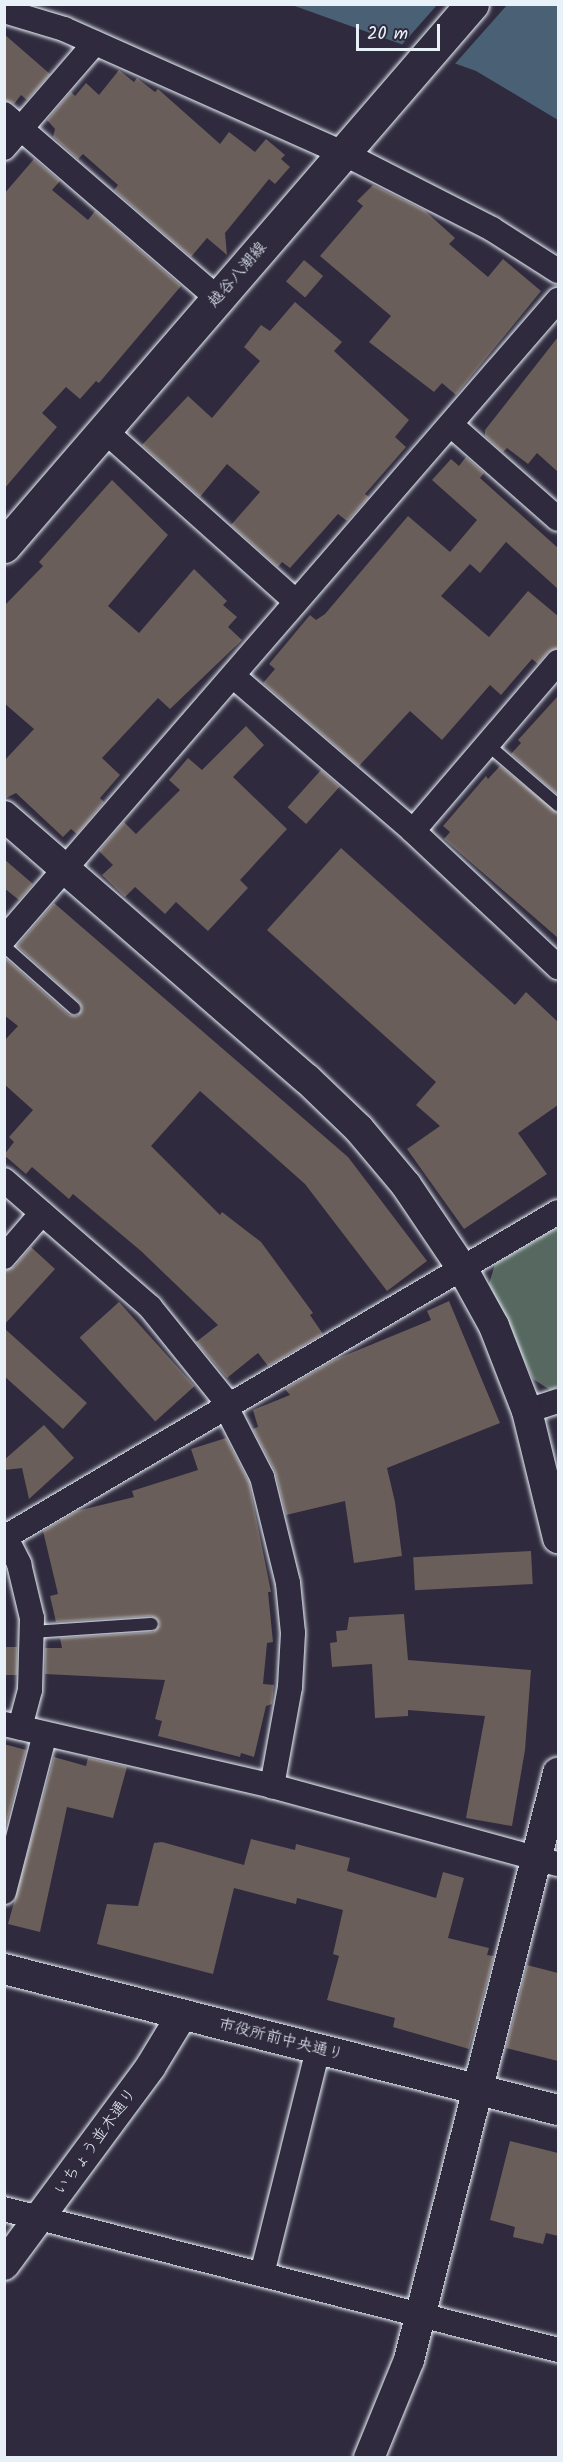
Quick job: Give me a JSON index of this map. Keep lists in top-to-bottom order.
{
  "streets": {
    "main road": ["越谷八潮線"],
    "street": ["市役所前中央通り", "いちょう並木通り"]
  },
  "crossings": [
    ["市役所前中央通り", "いちょう並木通り"]
  ],
  "scale_bar": "20 m"
}
